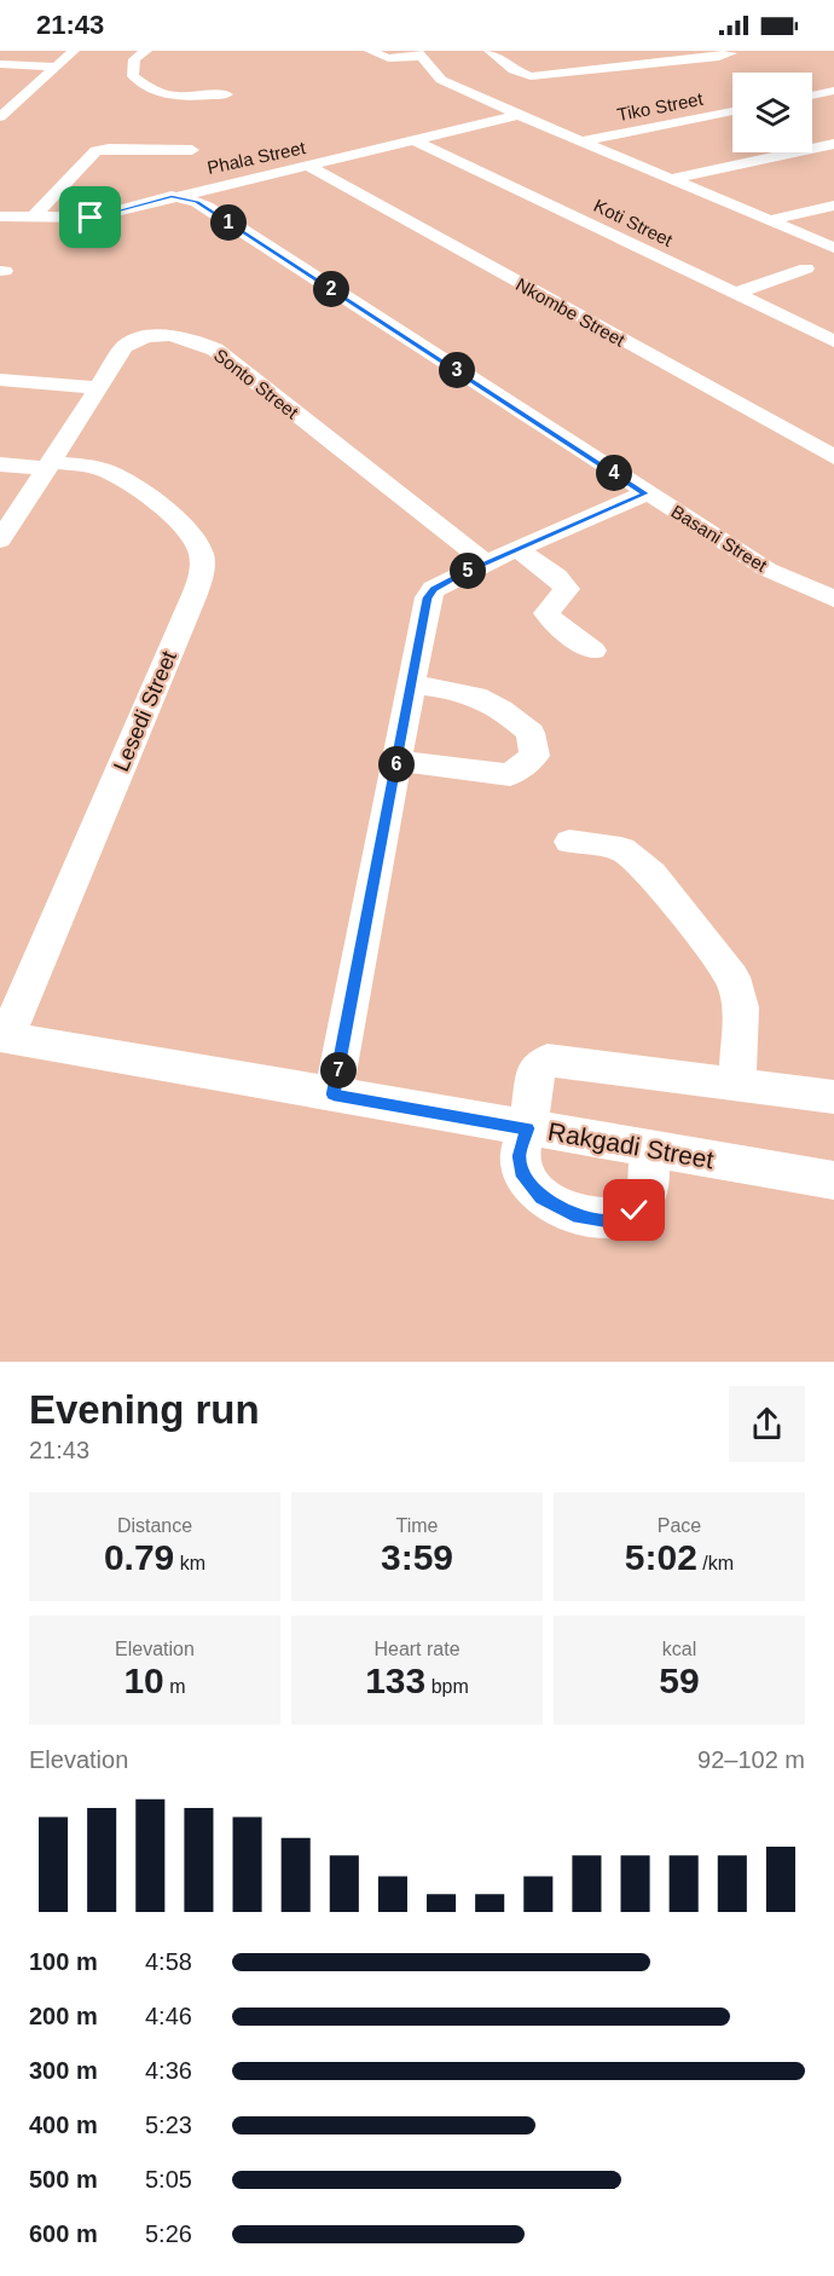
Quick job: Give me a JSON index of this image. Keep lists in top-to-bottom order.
{
  "streets": {
    "street": [
      "Tiko Street",
      "Phala Street",
      "Koti Street",
      "Nkombe Street",
      "Sonto Street",
      "Basani Street",
      "Lesedi Street",
      "Rakgadi Street"
    ]
  },
  "crossings": [
    ["Phala Street", "Koti Street"],
    ["Phala Street", "Nkombe Street"],
    ["Phala Street", "Basani Street"],
    ["Sonto Street", "Lesedi Street"],
    ["Lesedi Street", "Rakgadi Street"]
  ],
  "page": {
    "status": "21:43",
    "pins": [
      "1",
      "2",
      "3",
      "4",
      "5",
      "6",
      "7"
    ],
    "heading": ["Evening run", "21:43"],
    "stats": [
      ["Distance", "0.79 km"],
      ["Time", "3:59"],
      ["Pace", "5:02 /km"],
      ["Elevation", "10 m"],
      ["Heart rate", "133 bpm"],
      ["kcal", "59"]
    ],
    "chart": ["Elevation", "92–102 m"],
    "list": [
      {
        "name": "100 m",
        "note": "4:58"
      },
      {
        "name": "200 m",
        "note": "4:46"
      },
      {
        "name": "300 m",
        "note": "4:36"
      },
      {
        "name": "400 m",
        "note": "5:23"
      },
      {
        "name": "500 m",
        "note": "5:05"
      },
      {
        "name": "600 m",
        "note": "5:26"
      }
    ]
  }
}
